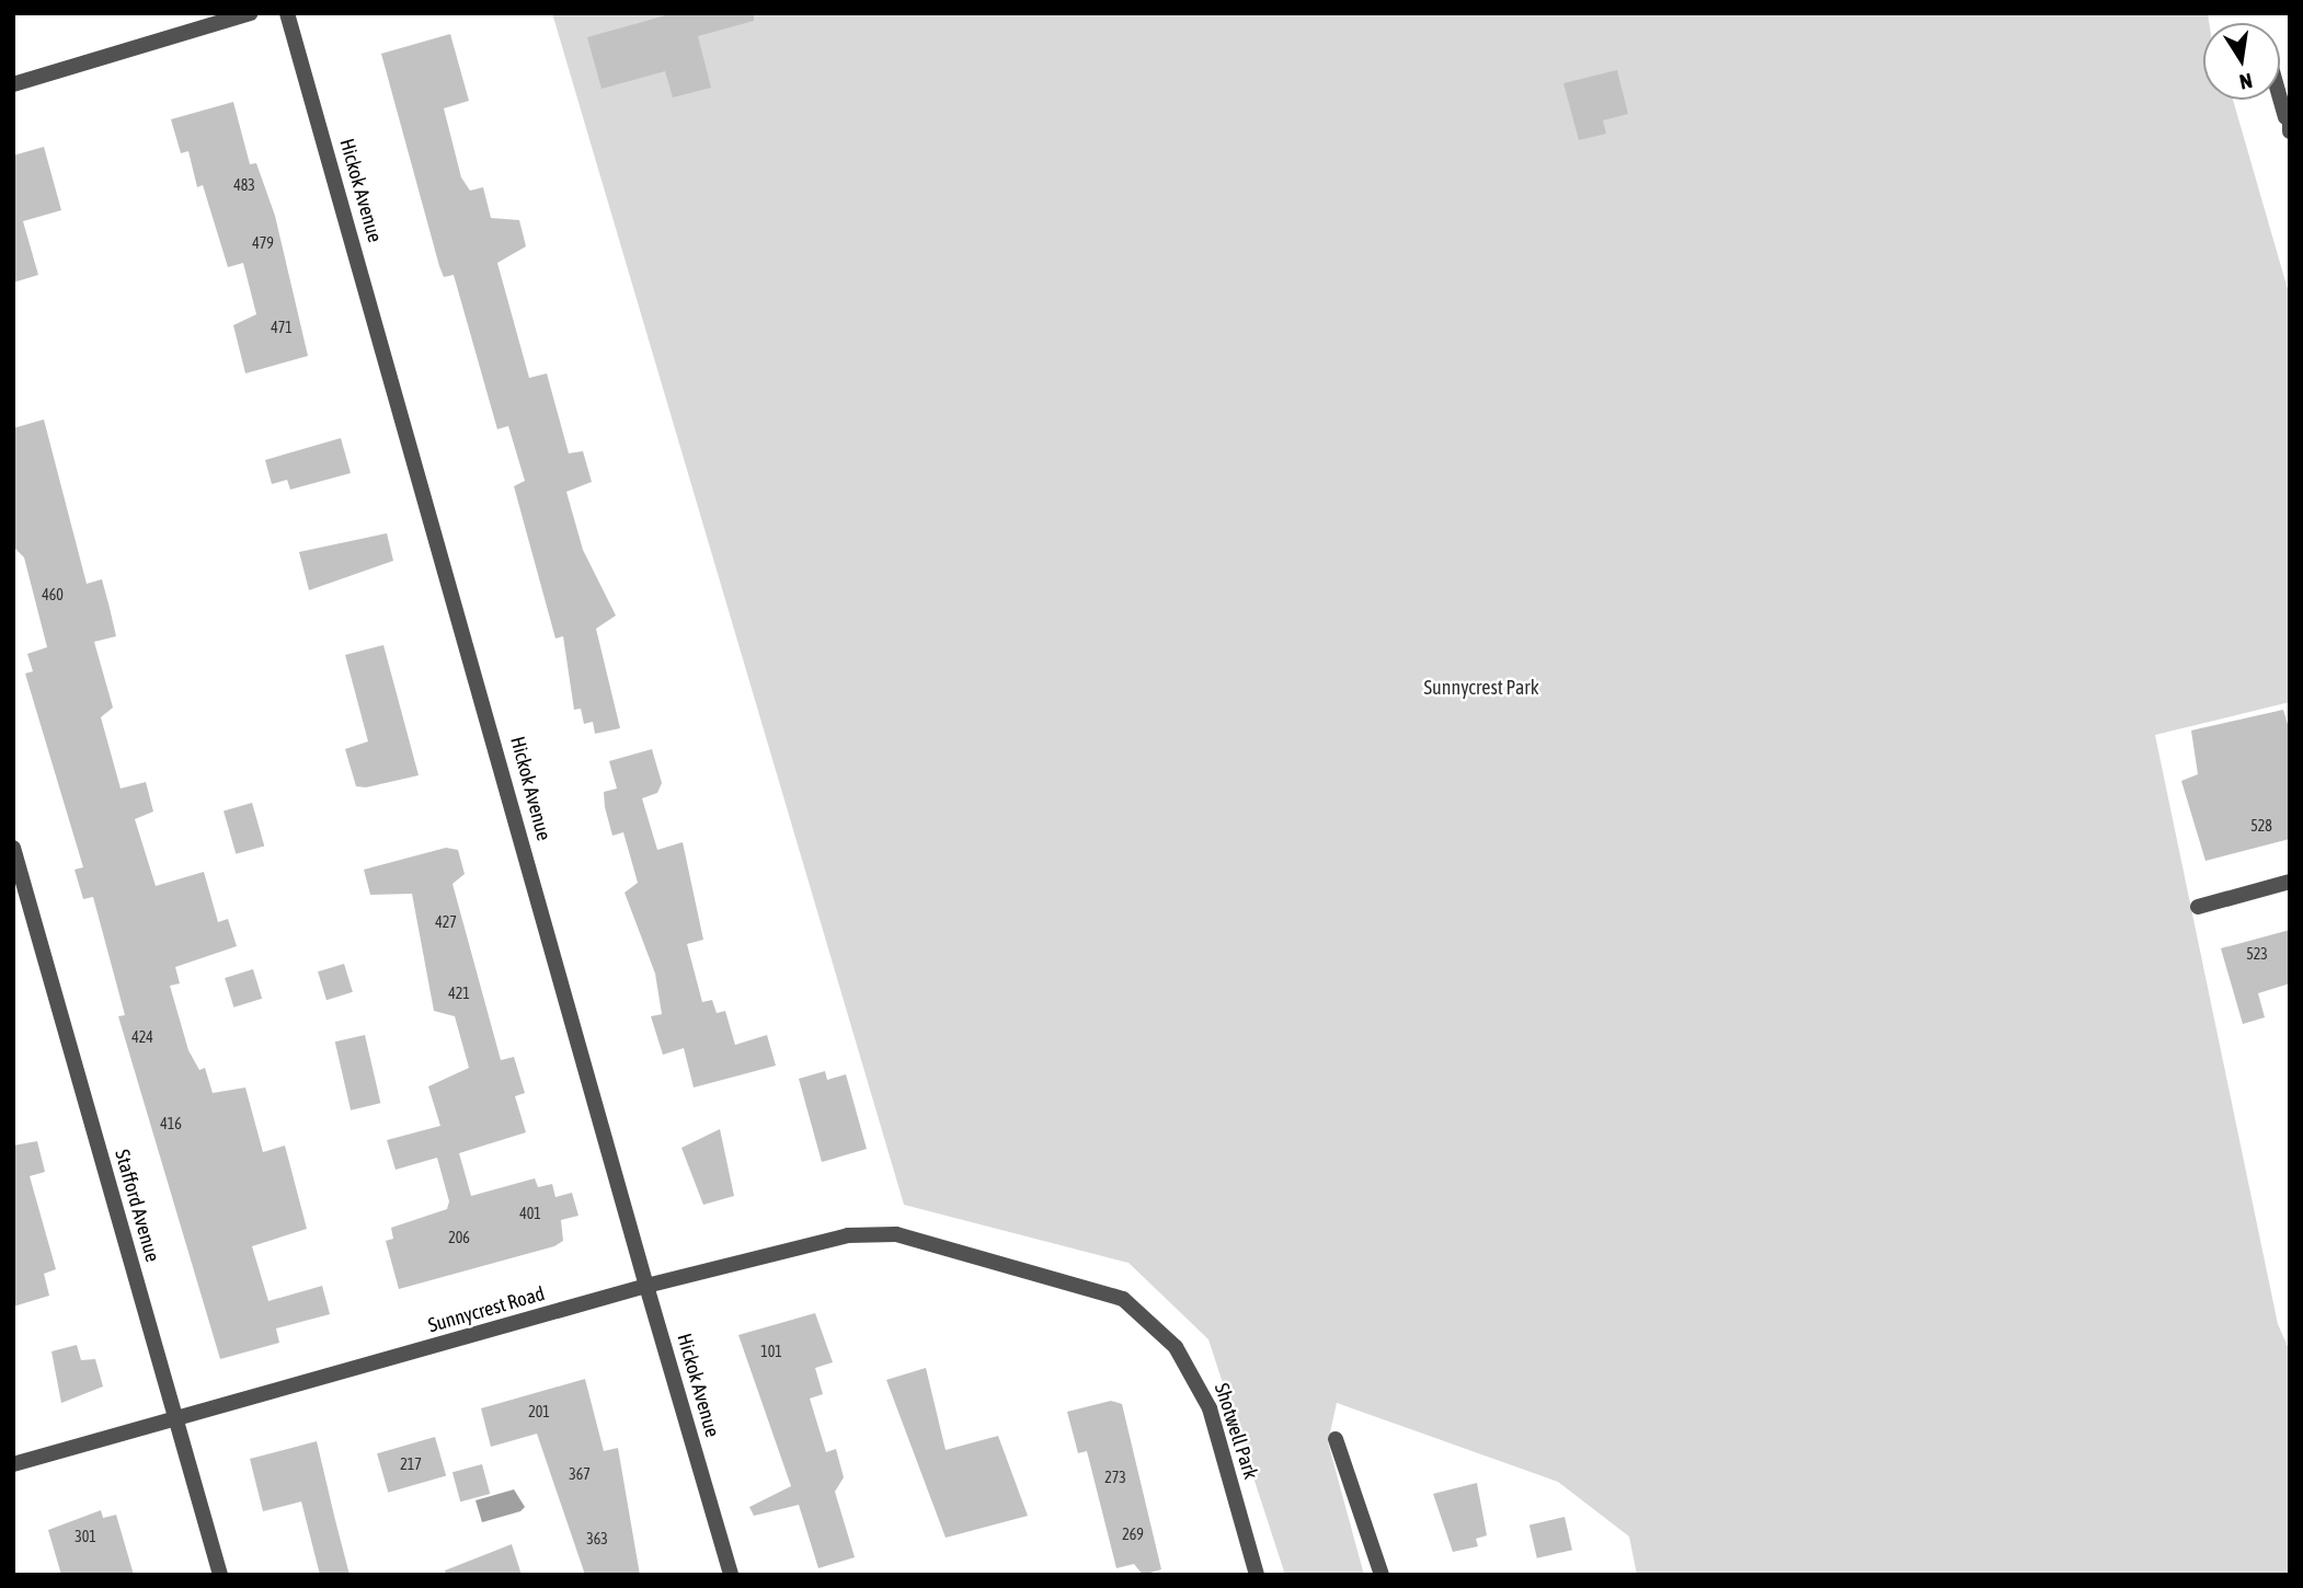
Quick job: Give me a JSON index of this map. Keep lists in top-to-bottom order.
{
  "streets": {
    "street": [
      "Hickok Avenue",
      "Stafford Avenue",
      "Sunnycrest Road",
      "Shotwell Park"
    ]
  },
  "crossings": [
    ["Hickok Avenue", "Sunnycrest Road"],
    ["Stafford Avenue", "Sunnycrest Road"],
    ["Sunnycrest Road", "Shotwell Park"]
  ],
  "parks": ["Sunnycrest Park"],
  "house_numbers": [
    "483",
    "479",
    "471",
    "460",
    "528",
    "427",
    "523",
    "421",
    "424",
    "416",
    "401",
    "206",
    "101",
    "201",
    "217",
    "367",
    "273",
    "269",
    "301",
    "363"
  ],
  "north": "bottom"
}
